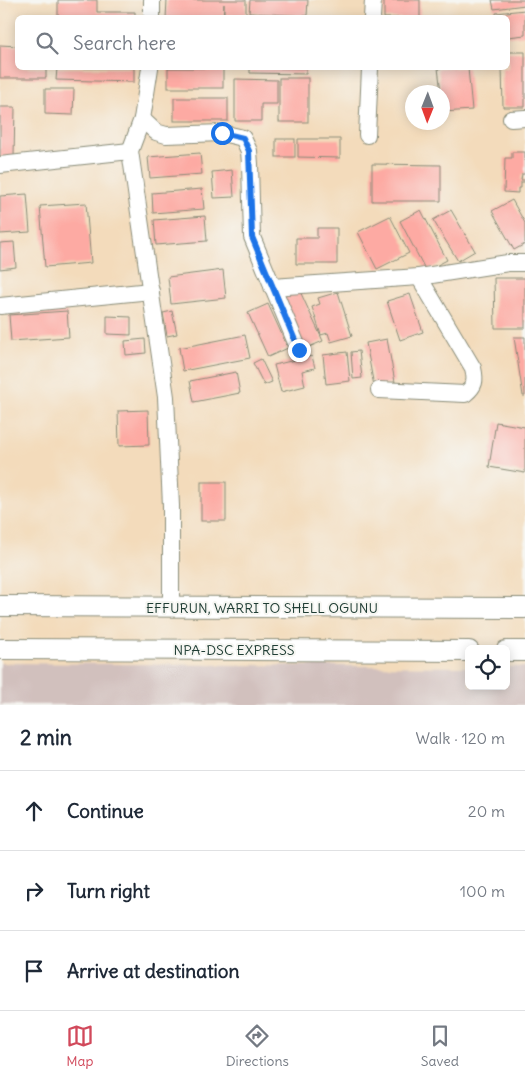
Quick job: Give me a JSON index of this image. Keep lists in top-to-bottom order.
{
  "streets": {
    "main road": ["EFFURUN, WARRI TO SHELL OGUNU", "NPA-DSC EXPRESS"]
  },
  "north": "bottom",
  "page": {
    "search": "Search here",
    "heading": ["2 min", "Walk · 120 m"],
    "list": [
      ["Continue", "20 m"],
      ["Turn right", "100 m"],
      "Arrive at destination"
    ],
    "nav": ["Map", "Directions", "Saved"]
  }
}
